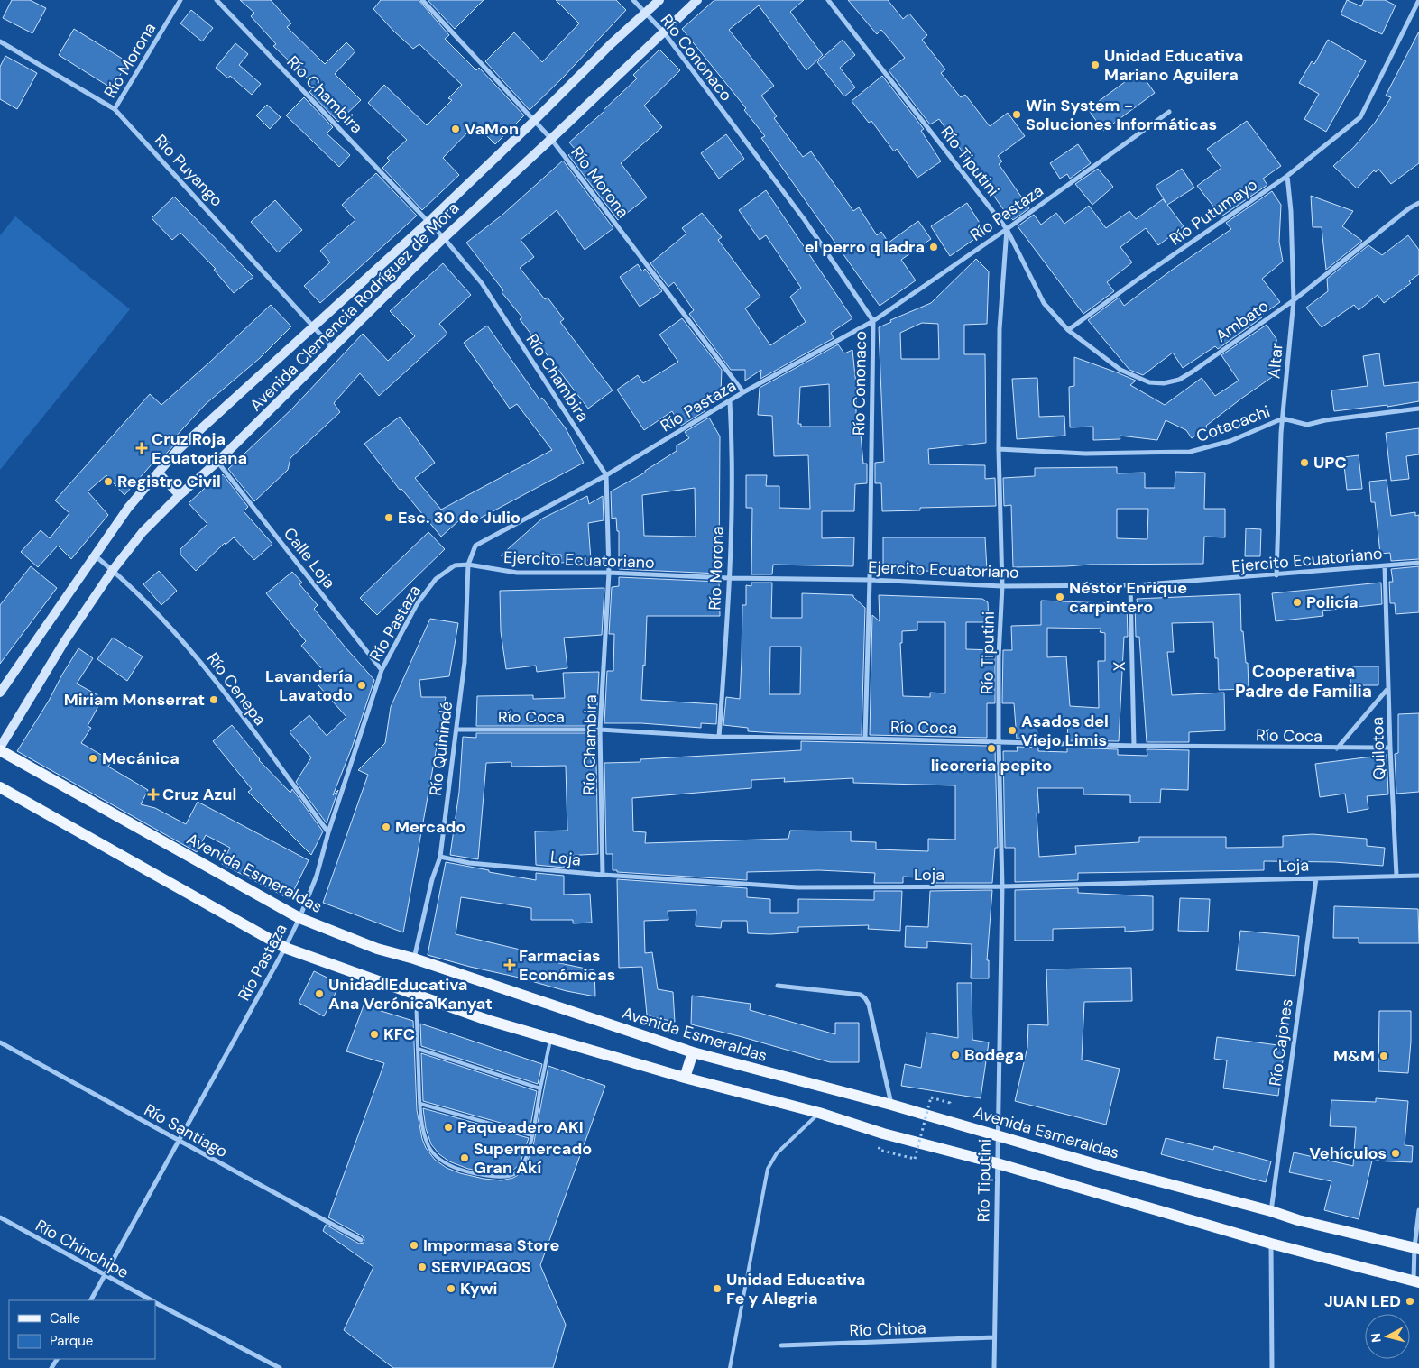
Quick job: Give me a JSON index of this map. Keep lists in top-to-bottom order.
{
  "streets": {
    "main road": ["Avenida Esmeraldas"],
    "street": [
      "Río Cononaco",
      "Río Morona",
      "Río Chambira",
      "Río Tiputini",
      "Río Puyango",
      "Río Putumayo",
      "Río Pastaza",
      "Avenida Clemencia Rodríguez de Mora",
      "Ambato",
      "Altar",
      "Cotacachi",
      "Calle Loja",
      "Ejercito Ecuatoriano",
      "X",
      "Río Cenepa",
      "Río Coca",
      "Río Quinindé",
      "Quilotoa",
      "Loja",
      "Río Cajones",
      "Río Santiago",
      "Río Chinchipe",
      "Río Chitoa"
    ]
  },
  "crossings": [
    ["Río Cononaco", "Río Pastaza"],
    ["Río Cononaco", "Avenida Clemencia Rodríguez de Mora"],
    ["Río Cononaco", "Ejercito Ecuatoriano"],
    ["Río Cononaco", "Río Coca"],
    ["Río Morona", "Río Puyango"],
    ["Río Morona", "Río Pastaza"],
    ["Río Morona", "Avenida Clemencia Rodríguez de Mora"],
    ["Río Morona", "Ejercito Ecuatoriano"],
    ["Río Morona", "Río Coca"],
    ["Río Chambira", "Río Pastaza"],
    ["Río Chambira", "Avenida Clemencia Rodríguez de Mora"],
    ["Río Chambira", "Ejercito Ecuatoriano"],
    ["Río Chambira", "Río Coca"],
    ["Río Chambira", "Loja"],
    ["Río Tiputini", "Río Pastaza"],
    ["Río Tiputini", "Cotacachi"],
    ["Río Tiputini", "Ejercito Ecuatoriano"],
    ["Río Tiputini", "Río Coca"],
    ["Río Tiputini", "Loja"],
    ["Río Tiputini", "Avenida Esmeraldas"],
    ["Río Tiputini", "Río Chitoa"],
    ["Río Puyango", "Avenida Clemencia Rodríguez de Mora"],
    ["Río Putumayo", "Ambato"],
    ["Río Putumayo", "Altar"],
    ["Río Pastaza", "Calle Loja"],
    ["Río Pastaza", "Ejercito Ecuatoriano"],
    ["Río Pastaza", "Río Cenepa"],
    ["Río Pastaza", "Río Quinindé"],
    ["Río Pastaza", "Avenida Esmeraldas"],
    ["Río Pastaza", "Río Santiago"],
    ["Río Pastaza", "Río Chinchipe"],
    ["Avenida Clemencia Rodríguez de Mora", "Calle Loja"],
    ["Avenida Clemencia Rodríguez de Mora", "Río Cenepa"],
    ["Avenida Clemencia Rodríguez de Mora", "Avenida Esmeraldas"],
    ["Ambato", "Altar"],
    ["Altar", "Cotacachi"],
    ["Altar", "Ejercito Ecuatoriano"],
    ["Ejercito Ecuatoriano", "X"],
    ["Ejercito Ecuatoriano", "Río Quinindé"],
    ["Ejercito Ecuatoriano", "Quilotoa"],
    ["X", "Río Coca"],
    ["Río Coca", "Río Quinindé"],
    ["Río Coca", "Quilotoa"],
    ["Río Quinindé", "Loja"],
    ["Río Quinindé", "Avenida Esmeraldas"],
    ["Quilotoa", "Loja"],
    ["Loja", "Río Cajones"],
    ["Avenida Esmeraldas", "Río Cajones"]
  ],
  "districts": ["Cooperativa Padre de Familia"],
  "places": {
    "other": [
      "Unidad Educativa Mariano Aguilera",
      "Win System - Soluciones Informáticas",
      "VaMon",
      "el perro q ladra",
      "UPC",
      "Registro Civil",
      "Esc. 30 de Julio",
      "Néstor Enrique carpintero",
      "Policía",
      "Lavandería Lavatodo",
      "Miriam Monserrat",
      "Asados del Viejo Limis",
      "licoreria pepito",
      "Mecánica",
      "Mercado",
      "Unidad Educativa Ana Verónica Kanyat",
      "KFC",
      "Bodega",
      "M&M",
      "Paqueadero AKI",
      "Vehículos",
      "Supermercado Gran Akí",
      "Impormasa Store",
      "SERVIPAGOS",
      "Kywi",
      "Unidad Educativa Fe y Alegria",
      "JUAN LED"
    ],
    "health": ["Cruz Roja Ecuatoriana", "Cruz Azul", "Farmacias Económicas"]
  },
  "legend": ["Calle", "Parque"],
  "north": "left"
}
